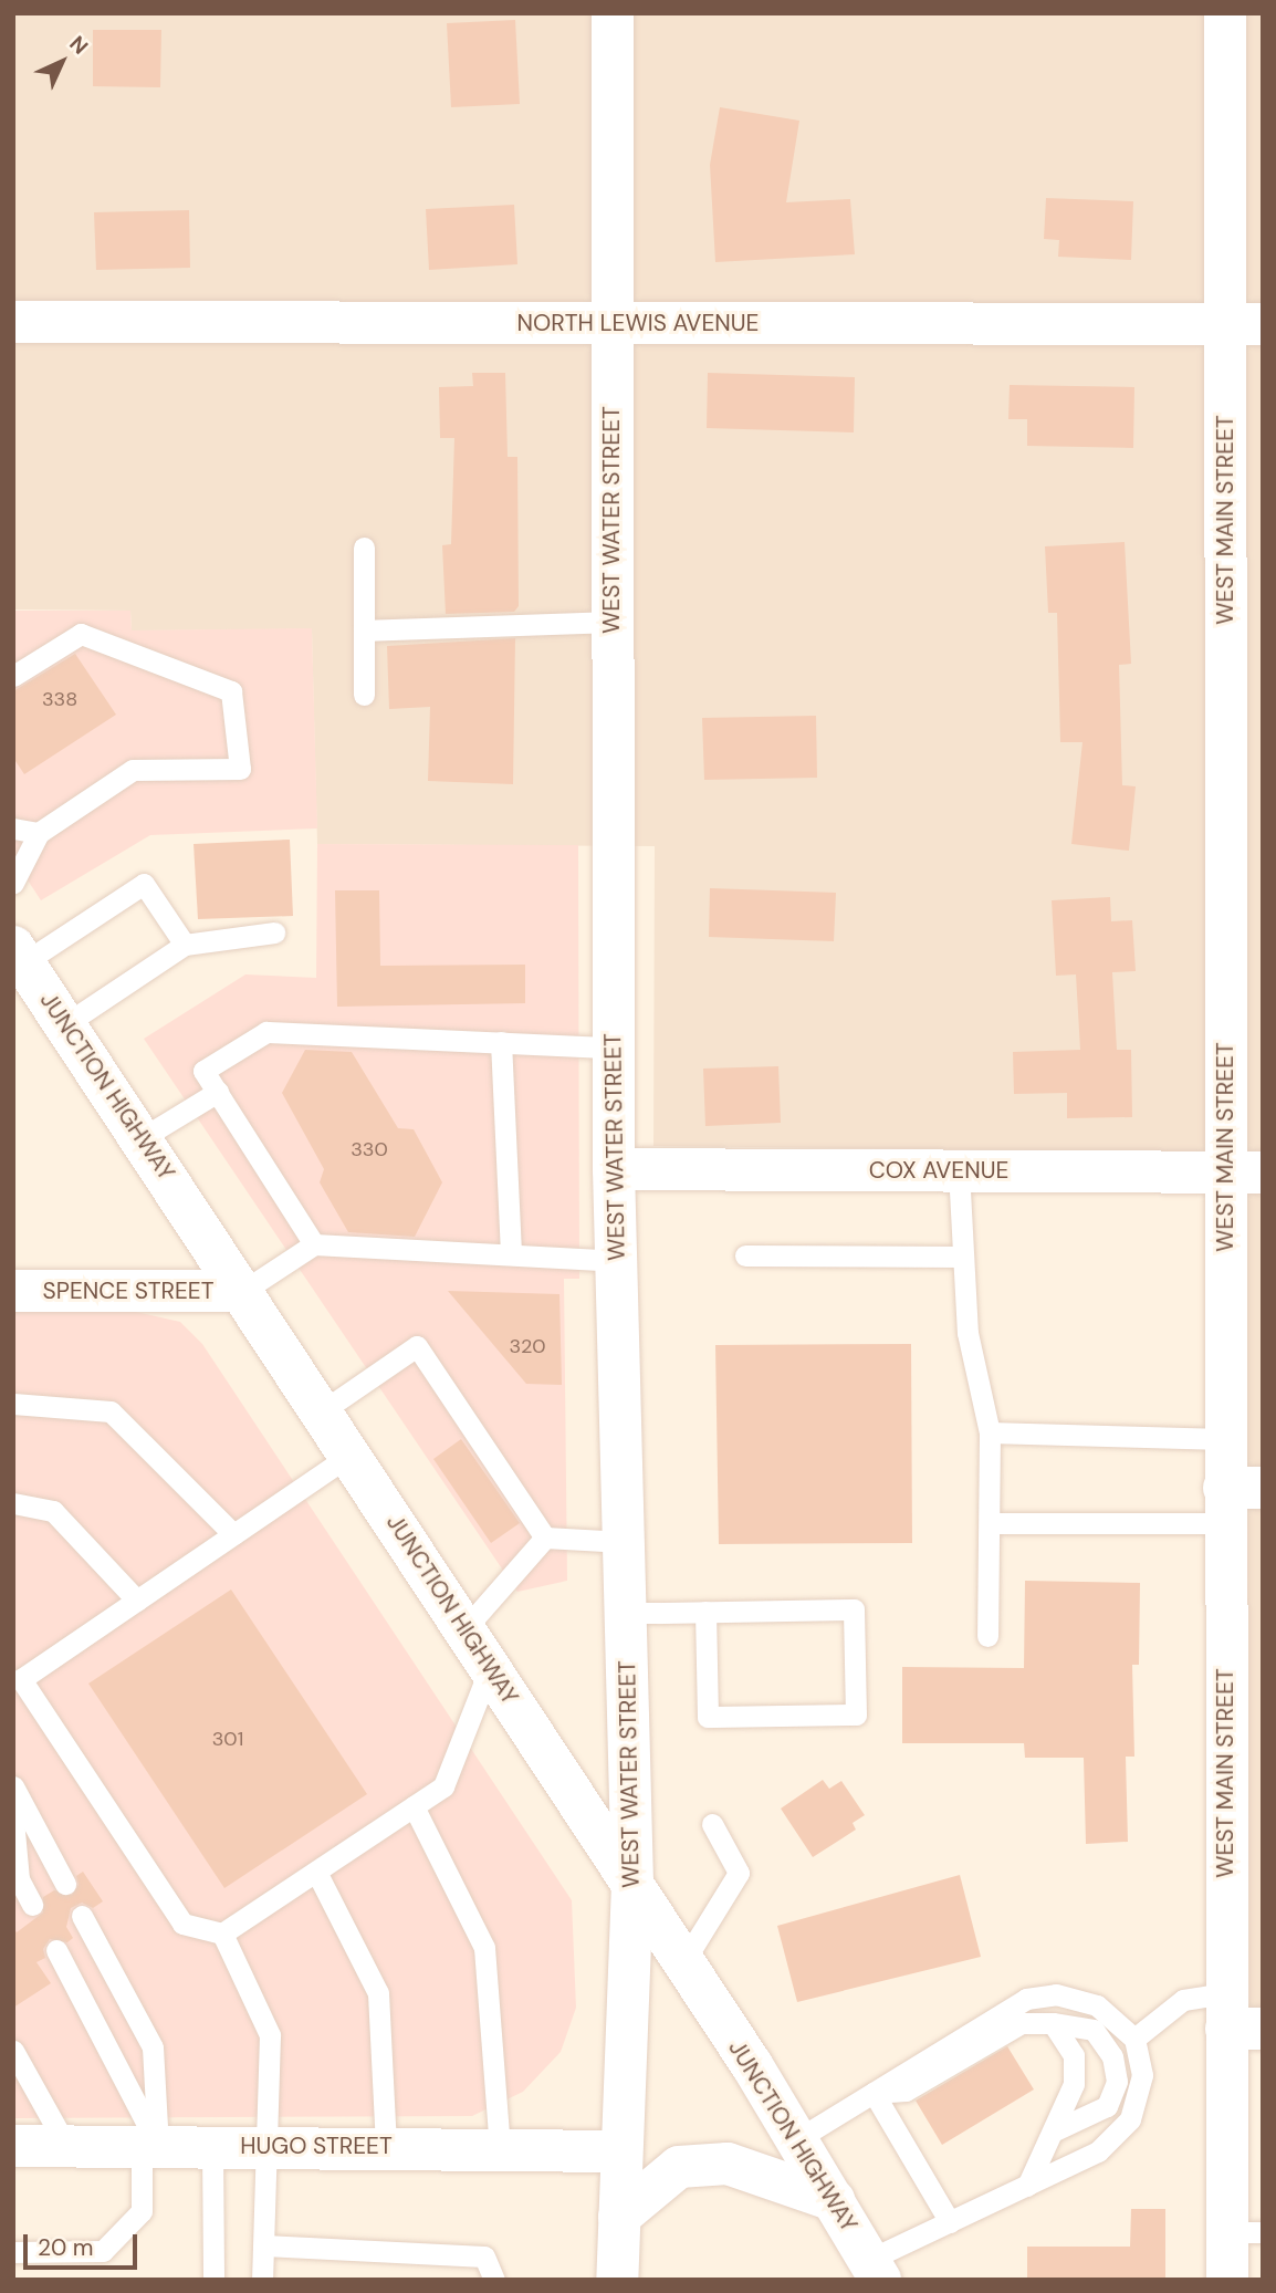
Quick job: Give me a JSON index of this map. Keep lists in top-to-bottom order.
{
  "streets": {
    "street": [
      "NORTH LEWIS AVENUE",
      "WEST WATER STREET",
      "WEST MAIN STREET",
      "JUNCTION HIGHWAY",
      "COX AVENUE",
      "SPENCE STREET",
      "HUGO STREET"
    ]
  },
  "crossings": [
    ["NORTH LEWIS AVENUE", "WEST WATER STREET"],
    ["NORTH LEWIS AVENUE", "WEST MAIN STREET"],
    ["WEST WATER STREET", "JUNCTION HIGHWAY"],
    ["WEST WATER STREET", "COX AVENUE"],
    ["WEST WATER STREET", "HUGO STREET"],
    ["WEST MAIN STREET", "COX AVENUE"],
    ["JUNCTION HIGHWAY", "SPENCE STREET"]
  ],
  "house_numbers": [
    "338",
    "330",
    "320",
    "301"
  ],
  "scale_bar": "20 m",
  "north": "top right"
}
